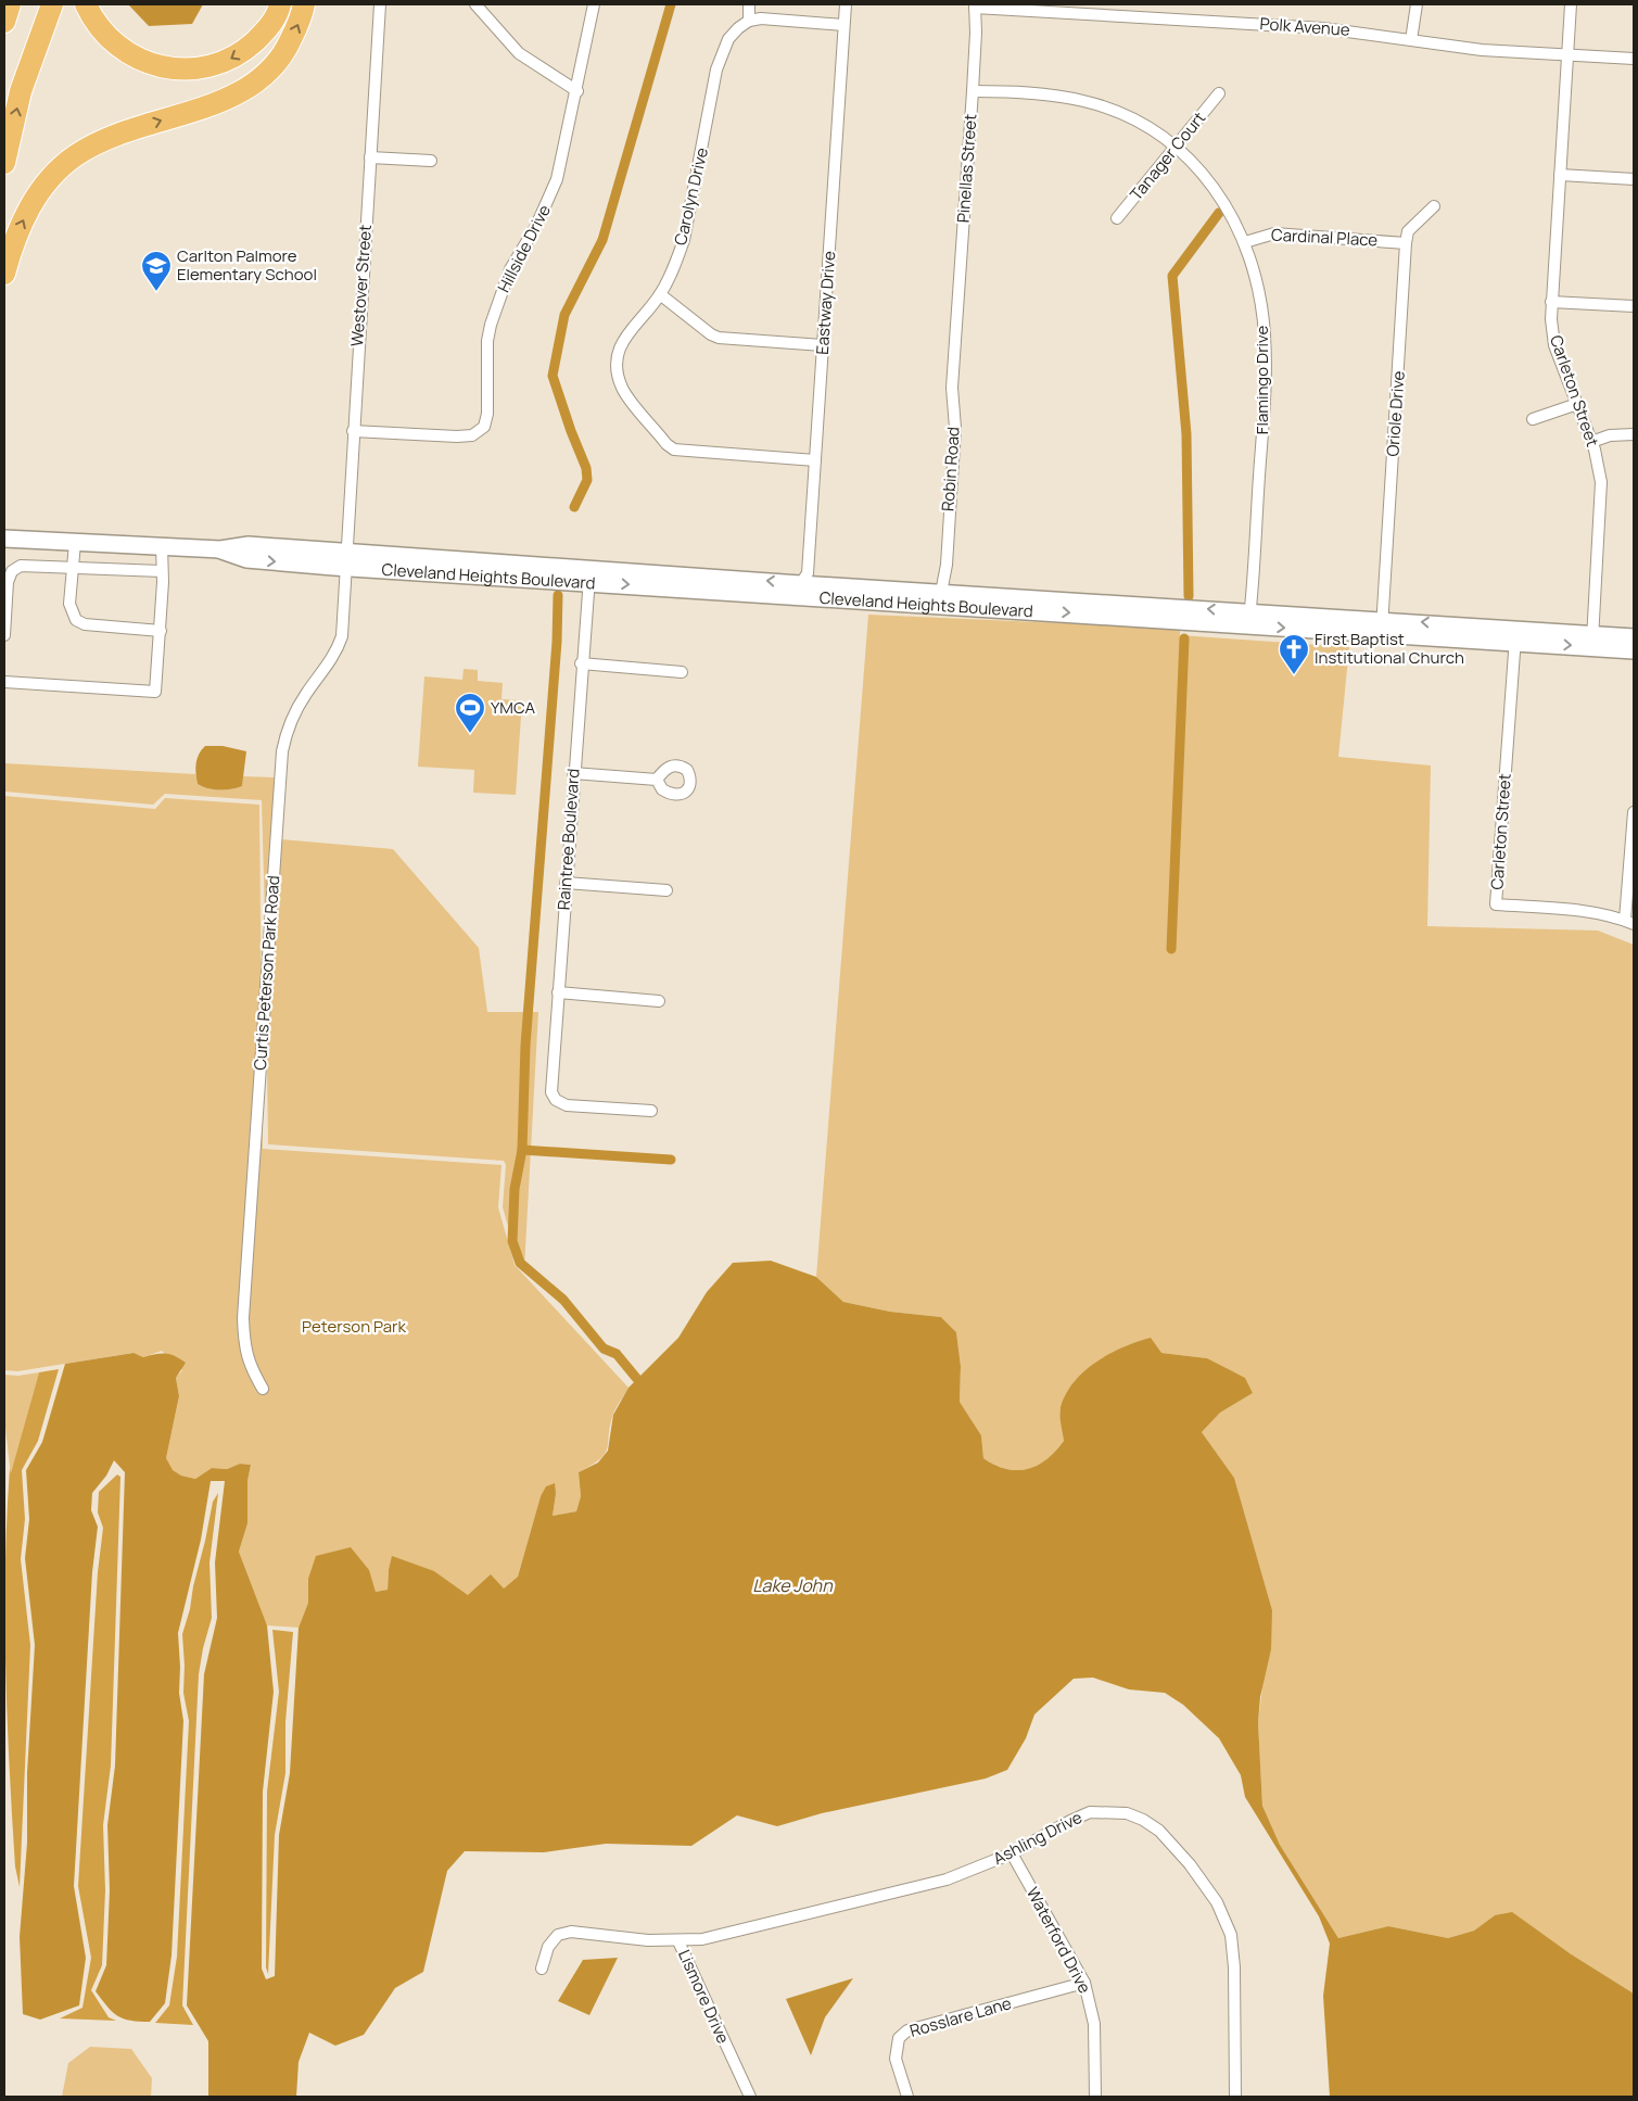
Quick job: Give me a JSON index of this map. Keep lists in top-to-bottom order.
{
  "streets": {
    "street": [
      "Polk Avenue",
      "Tanager Court",
      "Pinellas Street",
      "Carolyn Drive",
      "Cardinal Place",
      "Hillside Drive",
      "Westover Street",
      "Eastway Drive",
      "Flamingo Drive",
      "Carleton Street",
      "Oriole Drive",
      "Robin Road",
      "Cleveland Heights Boulevard",
      "Raintree Boulevard",
      "Curtis Peterson Park Road",
      "Ashling Drive",
      "Waterford Drive",
      "Lismore Drive",
      "Rosslare Lane"
    ]
  },
  "crossings": [
    ["Polk Avenue", "Pinellas Street"],
    ["Polk Avenue", "Carleton Street"],
    ["Tanager Court", "Flamingo Drive"],
    ["Pinellas Street", "Flamingo Drive"],
    ["Pinellas Street", "Robin Road"],
    ["Carolyn Drive", "Eastway Drive"],
    ["Cardinal Place", "Flamingo Drive"],
    ["Cardinal Place", "Oriole Drive"],
    ["Hillside Drive", "Westover Street"],
    ["Westover Street", "Cleveland Heights Boulevard"],
    ["Westover Street", "Curtis Peterson Park Road"],
    ["Eastway Drive", "Cleveland Heights Boulevard"],
    ["Flamingo Drive", "Cleveland Heights Boulevard"],
    ["Carleton Street", "Cleveland Heights Boulevard"],
    ["Oriole Drive", "Cleveland Heights Boulevard"],
    ["Robin Road", "Cleveland Heights Boulevard"],
    ["Cleveland Heights Boulevard", "Raintree Boulevard"],
    ["Cleveland Heights Boulevard", "Curtis Peterson Park Road"],
    ["Ashling Drive", "Waterford Drive"],
    ["Ashling Drive", "Lismore Drive"],
    ["Waterford Drive", "Rosslare Lane"]
  ],
  "water": ["Lake John"],
  "parks": ["Peterson Park"],
  "places": {
    "school or university": ["Carlton Palmore Elementary School"],
    "church": ["First Baptist Institutional Church"],
    "sports": ["YMCA"]
  }
}
